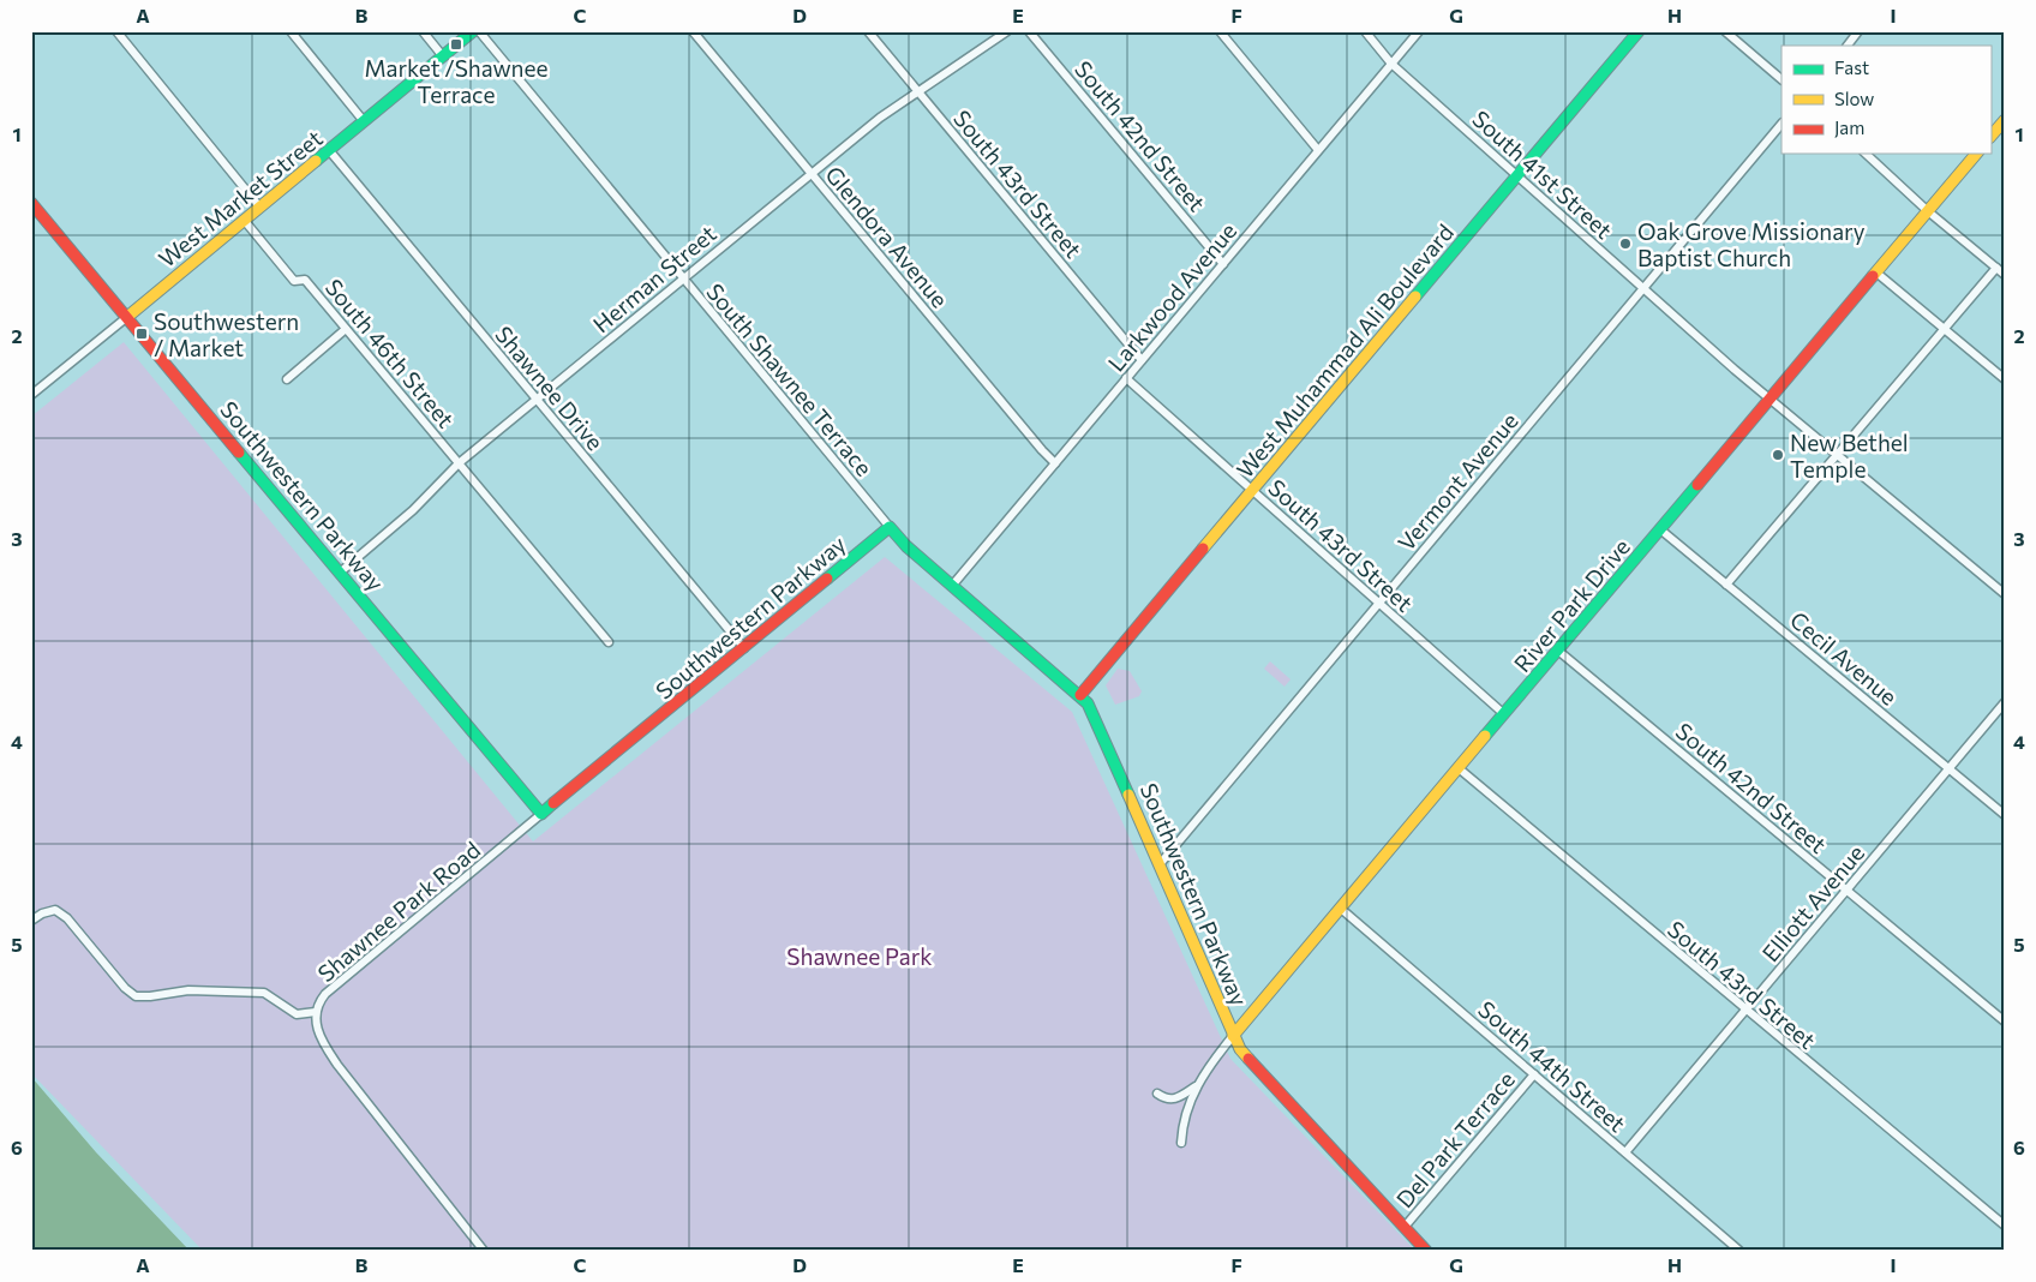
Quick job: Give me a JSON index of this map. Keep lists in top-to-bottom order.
{
  "streets": {
    "street": [
      "South 42nd Street",
      "South 41st Street",
      "South 43rd Street",
      "West Market Street",
      "Glendora Avenue",
      "Herman Street",
      "Larkwood Avenue",
      "West Muhammad Ali Boulevard",
      "South 46th Street",
      "South Shawnee Terrace",
      "Shawnee Drive",
      "Vermont Avenue",
      "Southwestern Parkway",
      "River Park Drive",
      "Cecil Avenue",
      "Elliott Avenue",
      "Shawnee Park Road",
      "South 44th Street",
      "Del Park Terrace"
    ]
  },
  "crossings": [
    ["South 42nd Street", "Larkwood Avenue"],
    ["South 42nd Street", "River Park Drive"],
    ["South 42nd Street", "Elliott Avenue"],
    ["South 41st Street", "Larkwood Avenue"],
    ["South 41st Street", "West Muhammad Ali Boulevard"],
    ["South 41st Street", "Vermont Avenue"],
    ["South 41st Street", "River Park Drive"],
    ["South 43rd Street", "Herman Street"],
    ["South 43rd Street", "Larkwood Avenue"],
    ["South 43rd Street", "West Muhammad Ali Boulevard"],
    ["South 43rd Street", "Vermont Avenue"],
    ["South 43rd Street", "River Park Drive"],
    ["South 43rd Street", "Elliott Avenue"],
    ["West Market Street", "South 46th Street"],
    ["West Market Street", "Shawnee Drive"],
    ["West Market Street", "Southwestern Parkway"],
    ["Glendora Avenue", "Herman Street"],
    ["Glendora Avenue", "Larkwood Avenue"],
    ["Herman Street", "South 46th Street"],
    ["Herman Street", "South Shawnee Terrace"],
    ["Herman Street", "Shawnee Drive"],
    ["Herman Street", "Southwestern Parkway"],
    ["Larkwood Avenue", "Southwestern Parkway"],
    ["West Muhammad Ali Boulevard", "Southwestern Parkway"],
    ["South Shawnee Terrace", "Southwestern Parkway"],
    ["Shawnee Drive", "Southwestern Parkway"],
    ["Vermont Avenue", "Southwestern Parkway"],
    ["Southwestern Parkway", "River Park Drive"],
    ["Southwestern Parkway", "Shawnee Park Road"],
    ["Southwestern Parkway", "Del Park Terrace"],
    ["River Park Drive", "Cecil Avenue"],
    ["River Park Drive", "South 44th Street"],
    ["Cecil Avenue", "Elliott Avenue"],
    ["Elliott Avenue", "South 44th Street"],
    ["South 44th Street", "Del Park Terrace"]
  ],
  "parks": ["Shawnee Park"],
  "places": {
    "transit": ["Market /Shawnee Terrace", "Southwestern / Market"],
    "other": ["Oak Grove Missionary Baptist Church", "New Bethel Temple"]
  },
  "legend": ["Fast", "Slow", "Jam"],
  "grid": {
    "columns": [
      "A",
      "B",
      "C",
      "D",
      "E",
      "F",
      "G",
      "H",
      "I"
    ],
    "rows": [
      "1",
      "2",
      "3",
      "4",
      "5",
      "6"
    ]
  }
}
